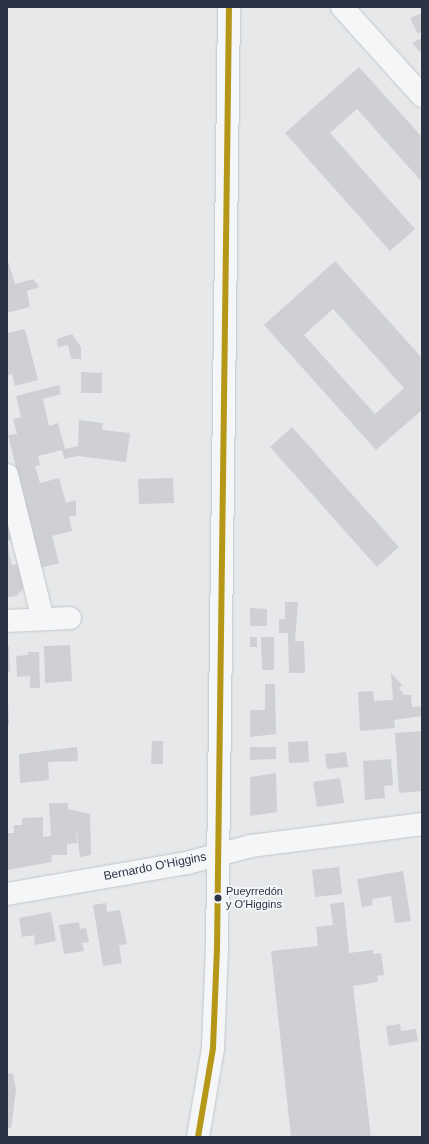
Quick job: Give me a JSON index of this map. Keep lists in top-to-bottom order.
{
  "streets": {
    "street": ["Bernardo O'Higgins"]
  },
  "places": ["Pueyrredón y O'Higgins"]
}
